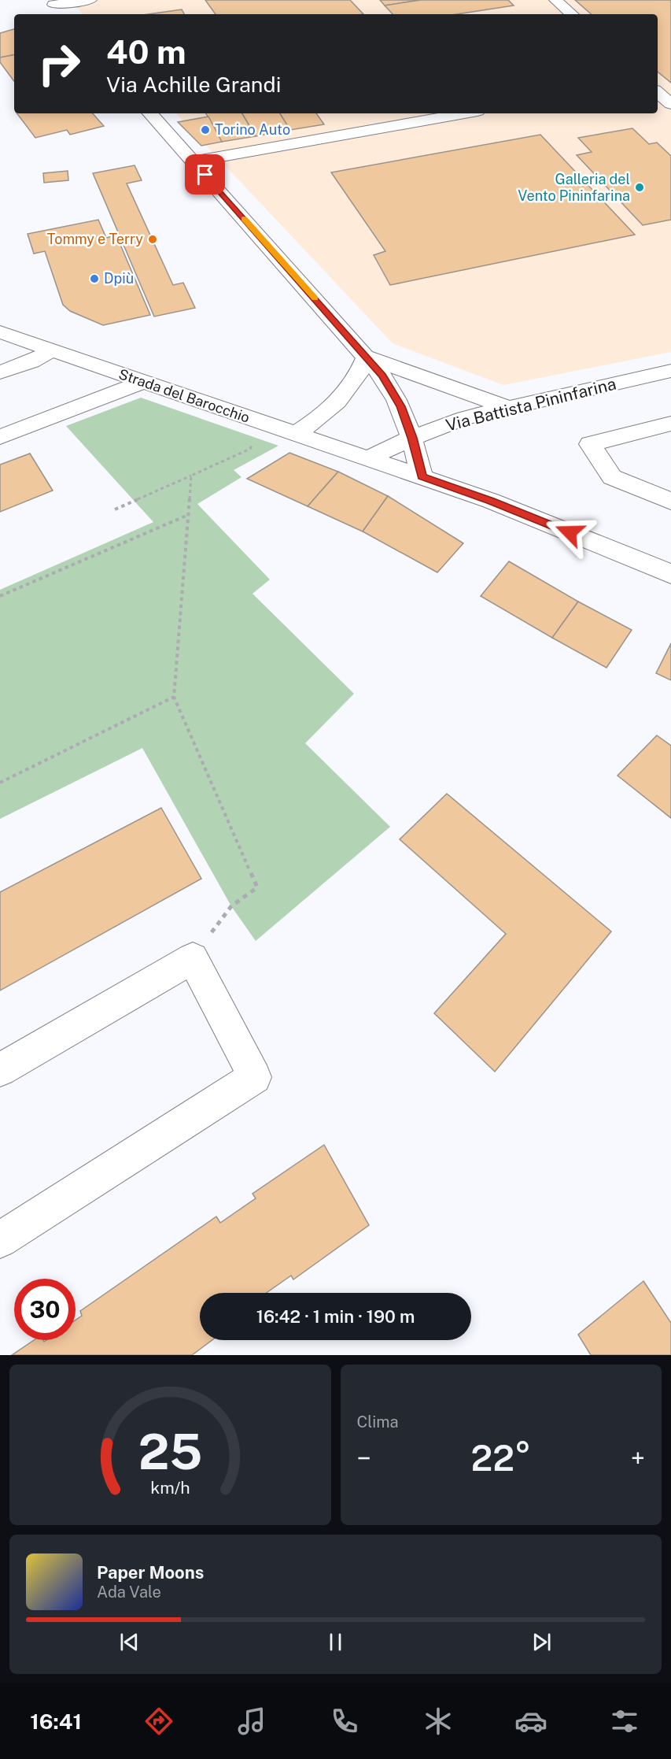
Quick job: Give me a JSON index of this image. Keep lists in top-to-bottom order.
{
  "streets": {
    "street": ["Strada del Barocchio", "Via Battista Pininfarina"]
  },
  "crossings": [
    ["Strada del Barocchio", "Via Battista Pininfarina"]
  ],
  "places": [
    "Torino Auto",
    "Galleria del Vento Pininfarina",
    "Tommy e Terry",
    "Dpiù"
  ],
  "page": {
    "turn": ["40 m", "Via Achille Grandi"],
    "limit": "30",
    "trip": "16:42 · 1 min · 190 m",
    "tile": "Clima",
    "heat": ["−", "22°", "+"],
    "song": ["Paper Moons", "Ada Vale"],
    "tabs": "16:41",
    "gauge": ["25", "km/h"]
  }
}
